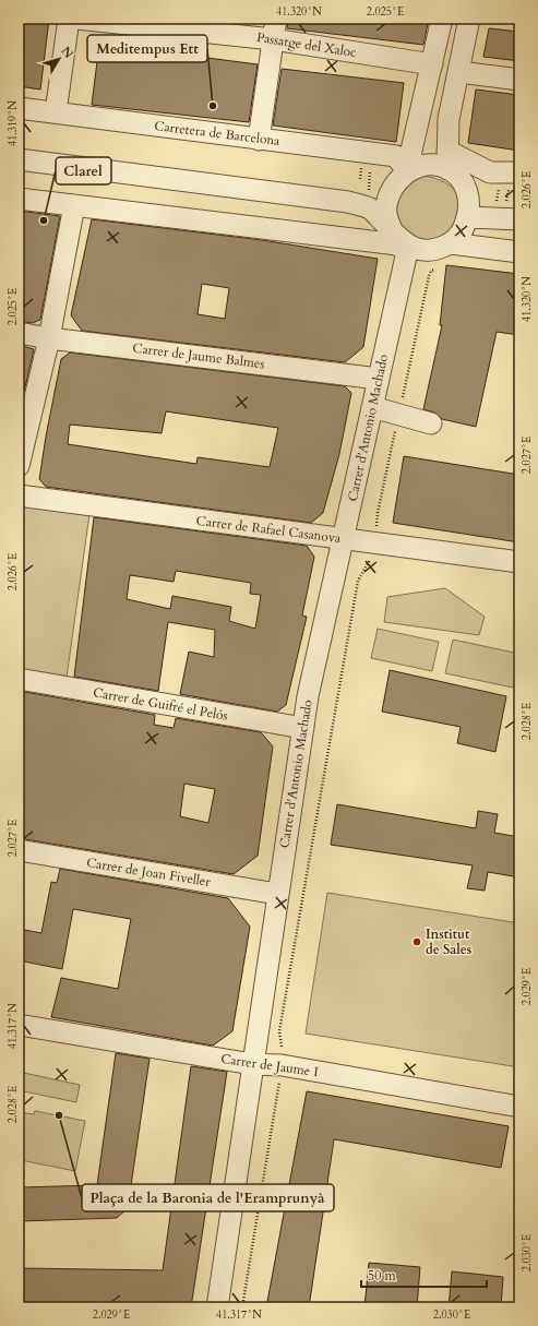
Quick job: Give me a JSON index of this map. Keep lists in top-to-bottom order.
{
  "streets": {
    "street": [
      "Passatge del Xaloc",
      "Carretera de Barcelona",
      "Carrer de Jaume Balmes",
      "Carrer d'Antonio Machado",
      "Carrer de Rafael Casanova",
      "Carrer de Guifré el Pelós",
      "Carrer de Joan Fiveller",
      "Carrer de Jaume I"
    ]
  },
  "crossings": [
    ["Carretera de Barcelona", "Carrer d'Antonio Machado"],
    ["Carrer de Jaume Balmes", "Carrer d'Antonio Machado"],
    ["Carrer d'Antonio Machado", "Carrer de Rafael Casanova"],
    ["Carrer d'Antonio Machado", "Carrer de Guifré el Pelós"],
    ["Carrer d'Antonio Machado", "Carrer de Joan Fiveller"],
    ["Carrer d'Antonio Machado", "Carrer de Jaume I"]
  ],
  "places": [
    "Meditempus Ett",
    "Clarel",
    "Institut de Sales",
    "Plaça de la Baronia de l'Eramprunyà"
  ],
  "scale_bar": "50 m",
  "north": "top right",
  "coordinates": [
    "41.320°N",
    "2.025°E",
    "41.319°N",
    "2.026°E",
    "2.027°E",
    "2.028°E",
    "2.029°E",
    "41.317°N",
    "2.030°E"
  ]
}
